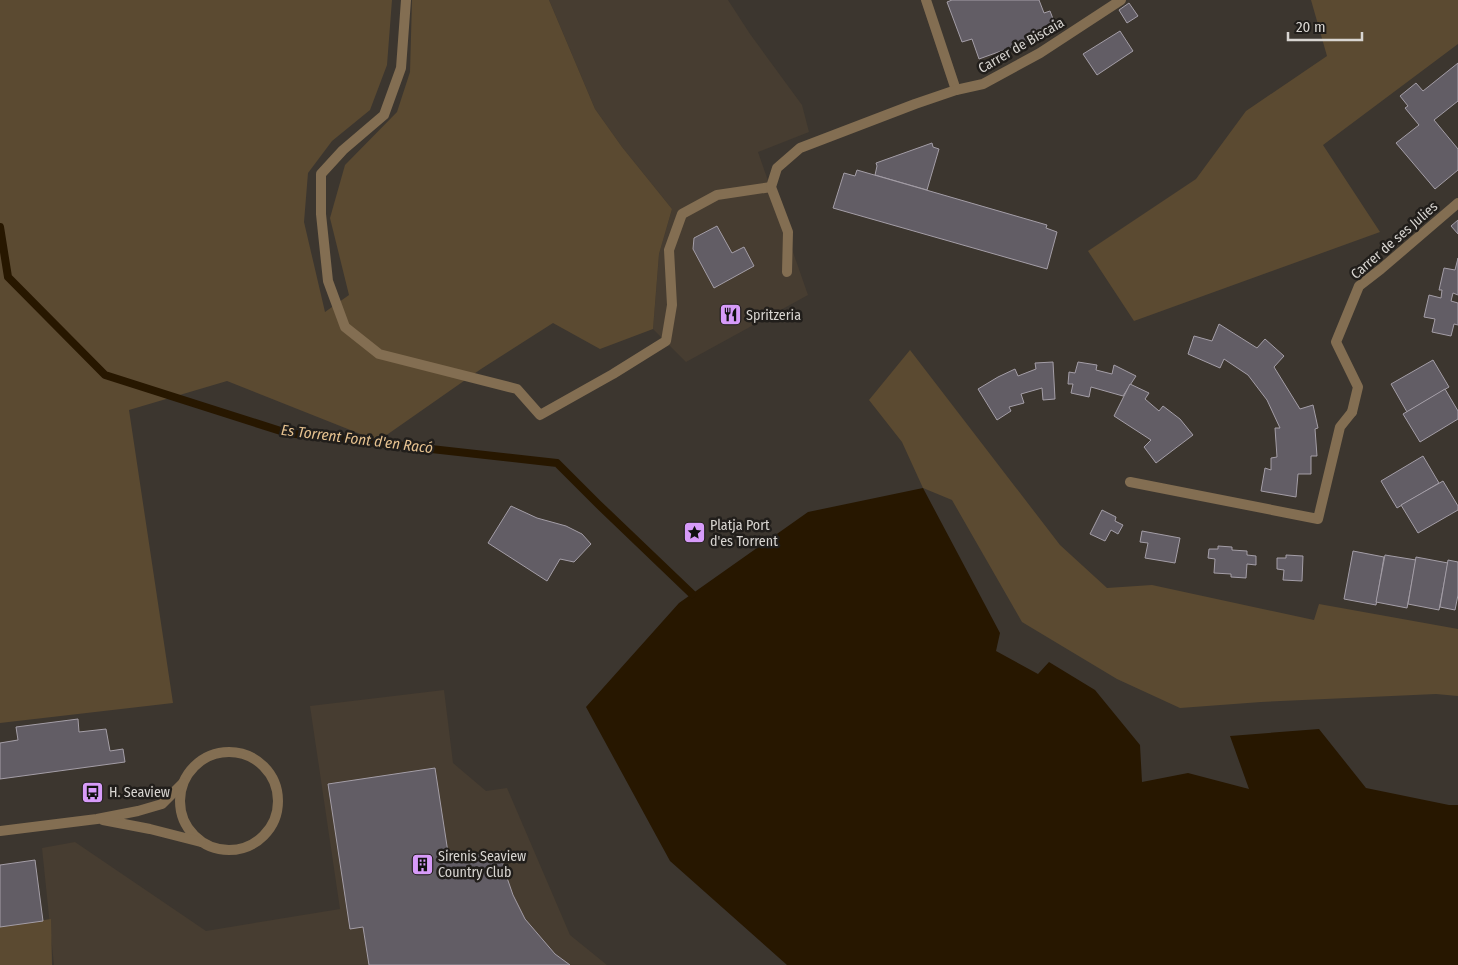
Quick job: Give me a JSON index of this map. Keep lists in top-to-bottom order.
{
  "streets": {
    "street": ["Carrer de Biscaia", "Carrer de ses Julies"]
  },
  "water": ["Es Torrent Font d'en Racó"],
  "places": {
    "restaurant": ["Spritzeria"],
    "place": ["Platja Port d'es Torrent"],
    "bus stop": ["H. Seaview"],
    "building": ["Sirenis Seaview Country Club"]
  },
  "scale_bar": "20 m"
}
